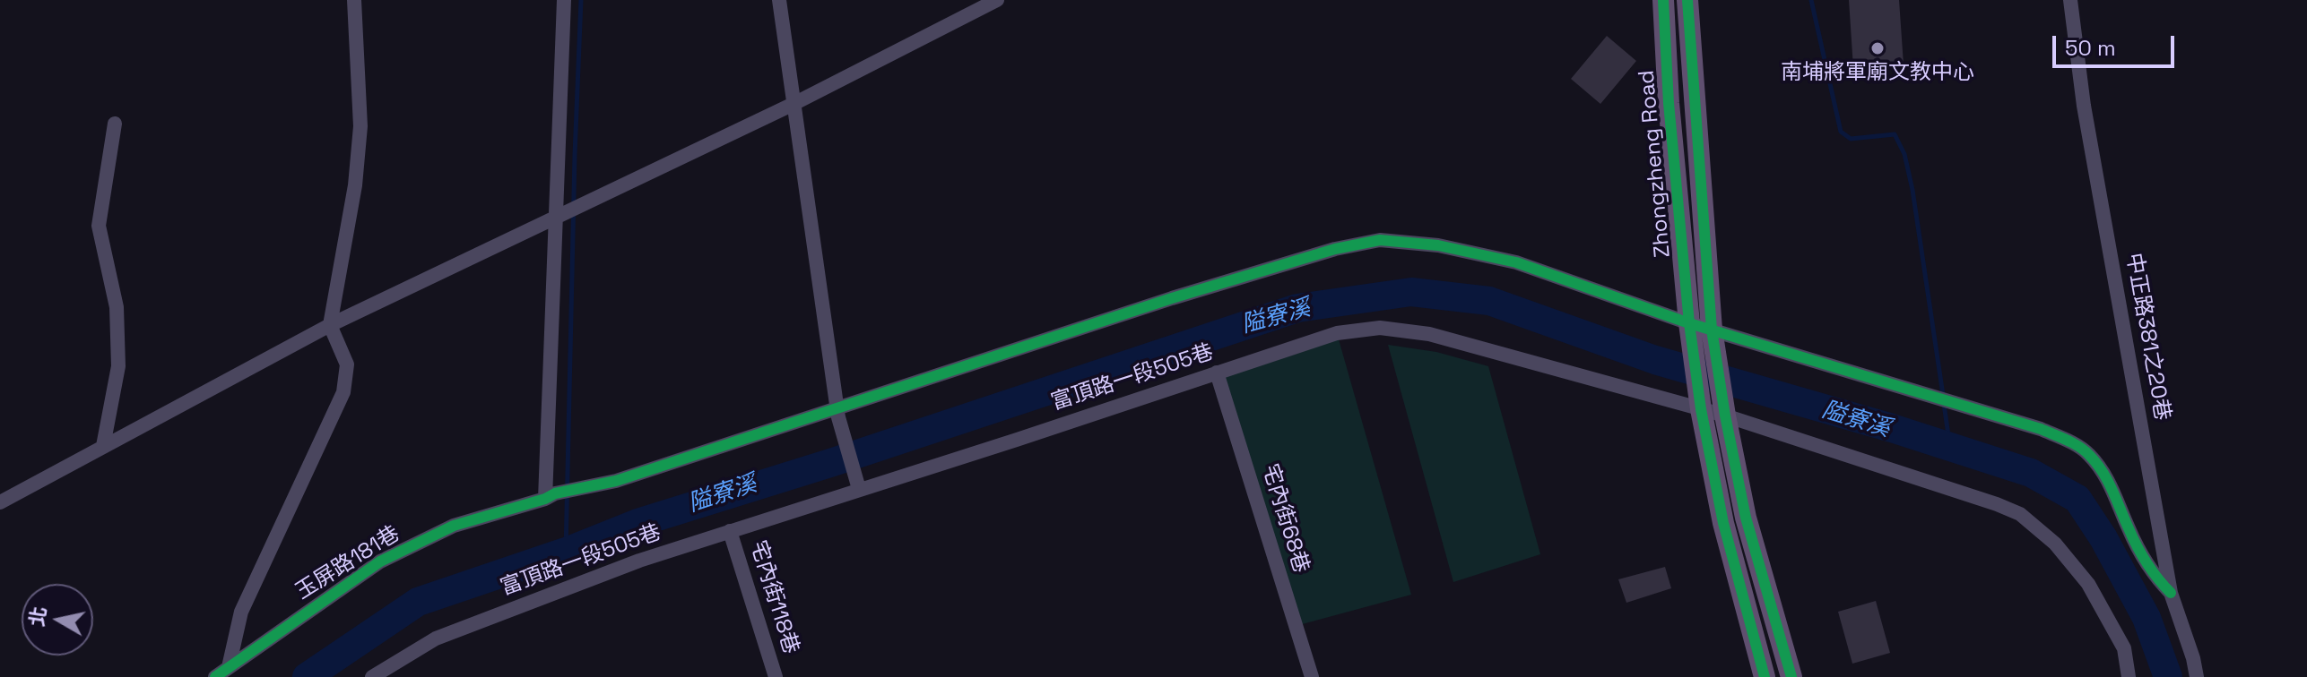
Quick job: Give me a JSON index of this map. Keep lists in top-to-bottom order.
{
  "streets": {
    "main road": ["Zhongzheng Road"],
    "street": [
      "中正路381之20巷",
      "富頂路一段505巷",
      "宅內街68巷",
      "玉屏路181巷",
      "宅內街118巷"
    ]
  },
  "crossings": [
    ["Zhongzheng Road", "富頂路一段505巷"],
    ["Zhongzheng Road", "玉屏路181巷"],
    ["中正路381之20巷", "玉屏路181巷"],
    ["富頂路一段505巷", "宅內街68巷"],
    ["富頂路一段505巷", "宅內街118巷"]
  ],
  "water": ["隘寮溪"],
  "places": ["南埔將軍廟文教中心"],
  "scale_bar": "50 m",
  "north": "left"
}
